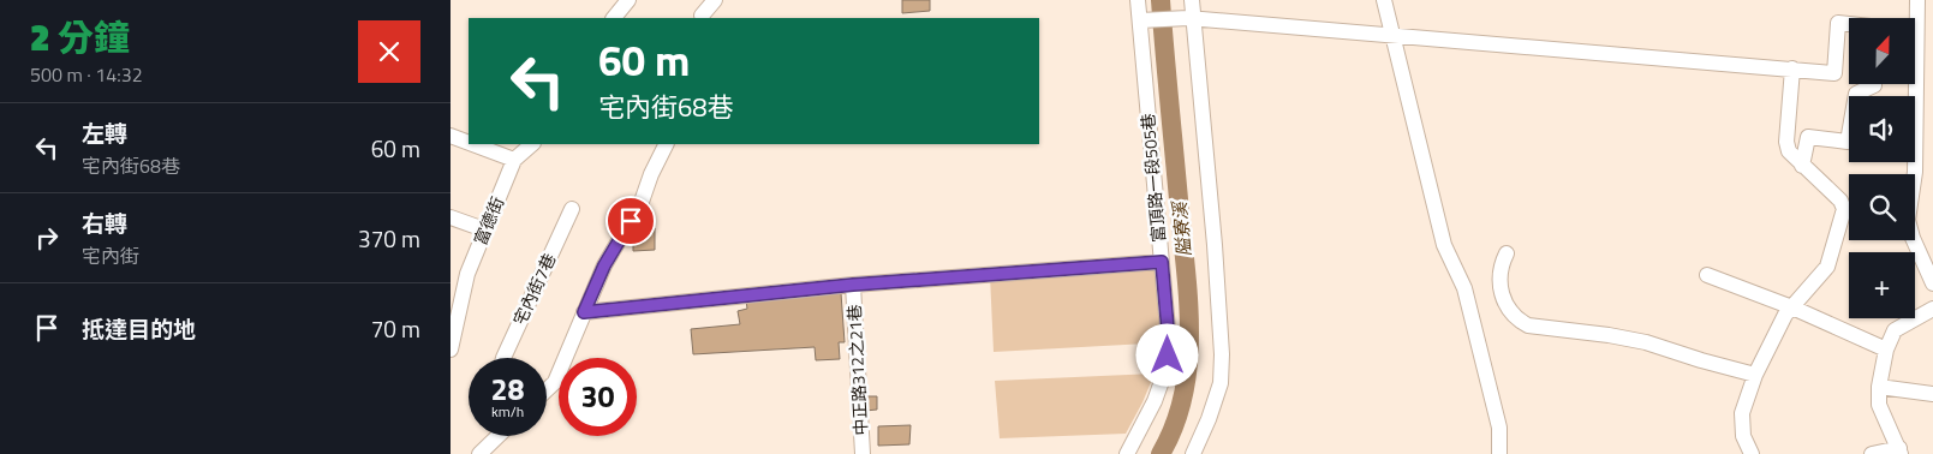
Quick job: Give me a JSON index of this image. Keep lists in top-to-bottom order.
{
  "streets": {
    "street": [
      "富頂路一段505巷",
      "富德街",
      "宅內街7巷",
      "中正路312之21巷"
    ]
  },
  "water": ["隘寮溪"],
  "north": "top",
  "page": {
    "heading": ["2 分鐘", "500 m · 14:32"],
    "map_buttons": "+",
    "turn": ["60 m", "宅內街68巷"],
    "list": [
      {
        "name": "左轉",
        "note": "宅內街68巷",
        "value": "60 m"
      },
      {
        "name": "右轉",
        "note": "宅內街",
        "value": "370 m"
      },
      {
        "name": "抵達目的地",
        "value": "70 m"
      }
    ],
    "speed": "28 km/h",
    "limit": "30"
  }
}
